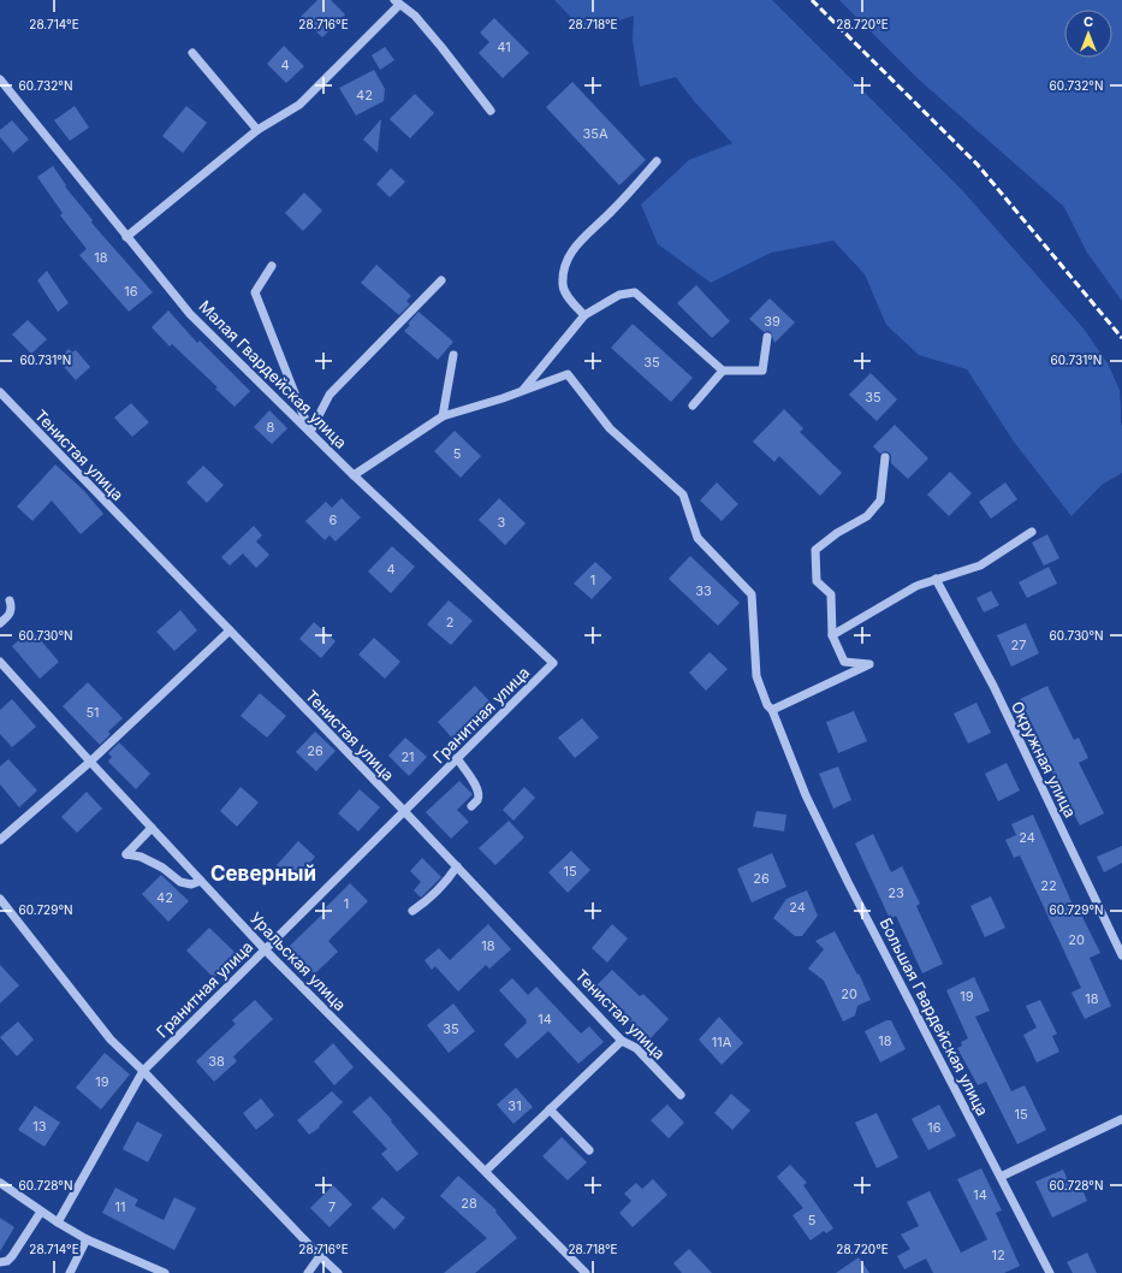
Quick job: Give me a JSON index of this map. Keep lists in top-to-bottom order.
{
  "streets": {
    "street": [
      "Малая Гвардейская улица",
      "Тенистая улица",
      "Гранитная улица",
      "Окружная улица",
      "Уральская улица",
      "Большая Гвардейская улица"
    ]
  },
  "crossings": [
    ["Малая Гвардейская улица", "Гранитная улица"],
    ["Тенистая улица", "Гранитная улица"],
    ["Гранитная улица", "Уральская улица"]
  ],
  "districts": ["Северный"],
  "house_numbers": [
    "41",
    "4",
    "42",
    "35А",
    "18",
    "16",
    "39",
    "35",
    "35",
    "8",
    "5",
    "6",
    "3",
    "4",
    "1",
    "33",
    "2",
    "27",
    "51",
    "26",
    "21",
    "24",
    "15",
    "26",
    "22",
    "23",
    "42",
    "1",
    "24",
    "20",
    "18",
    "20",
    "19",
    "18",
    "14",
    "35",
    "18",
    "11А",
    "38",
    "19",
    "31",
    "15",
    "13",
    "16",
    "14",
    "28",
    "11",
    "7",
    "5",
    "12"
  ],
  "north": "top",
  "coordinates": [
    "28.714°E",
    "28.716°E",
    "28.718°E",
    "28.720°E",
    "60.732°N",
    "60.731°N",
    "60.730°N",
    "60.729°N",
    "60.728°N"
  ]
}
